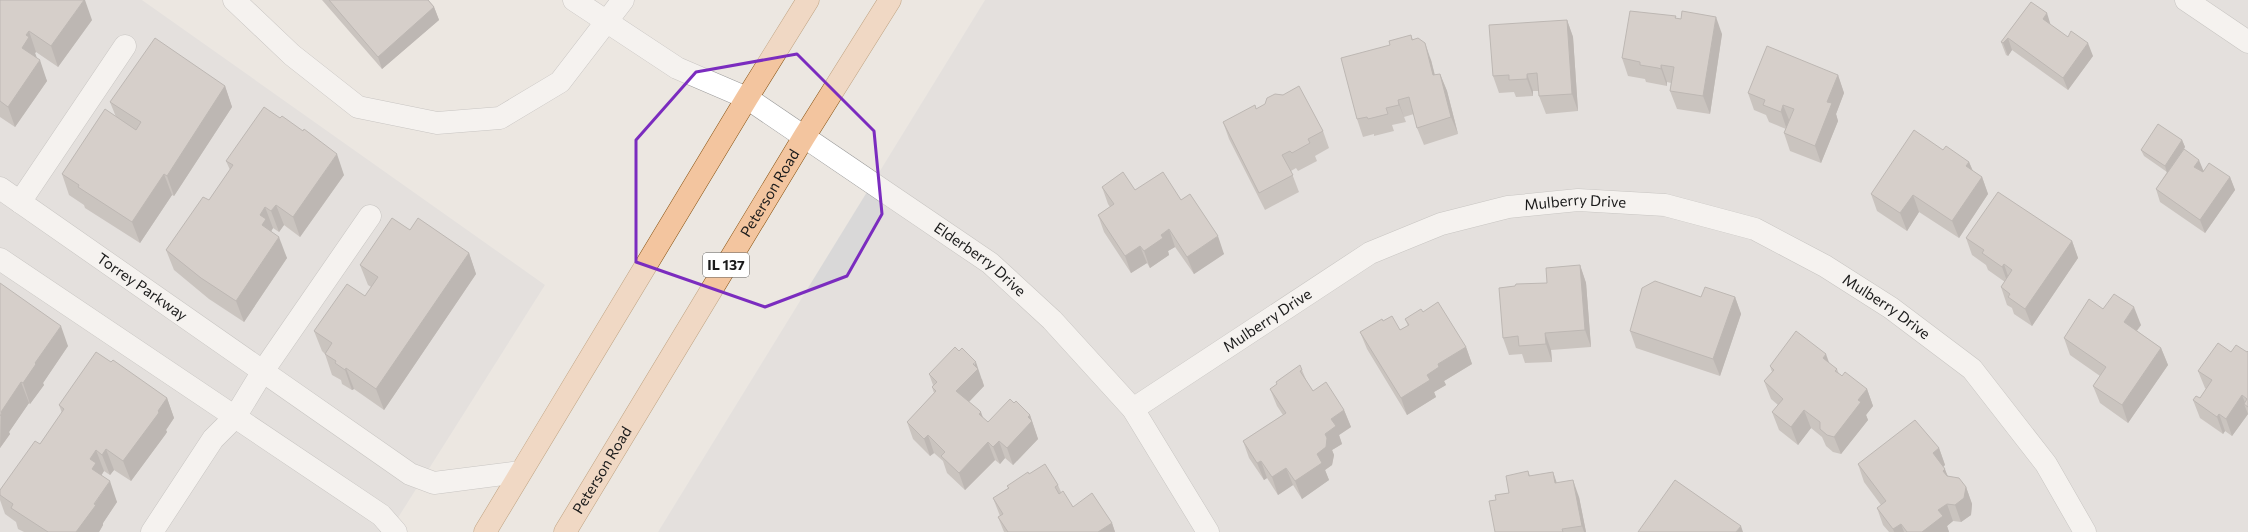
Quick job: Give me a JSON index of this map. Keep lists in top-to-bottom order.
{
  "streets": {
    "main road": ["Peterson Road", "IL 137"],
    "street": ["Mulberry Drive", "Elderberry Drive", "Torrey Parkway"]
  },
  "crossings": [
    ["Peterson Road", "Elderberry Drive"],
    ["Mulberry Drive", "Elderberry Drive"]
  ]
}
